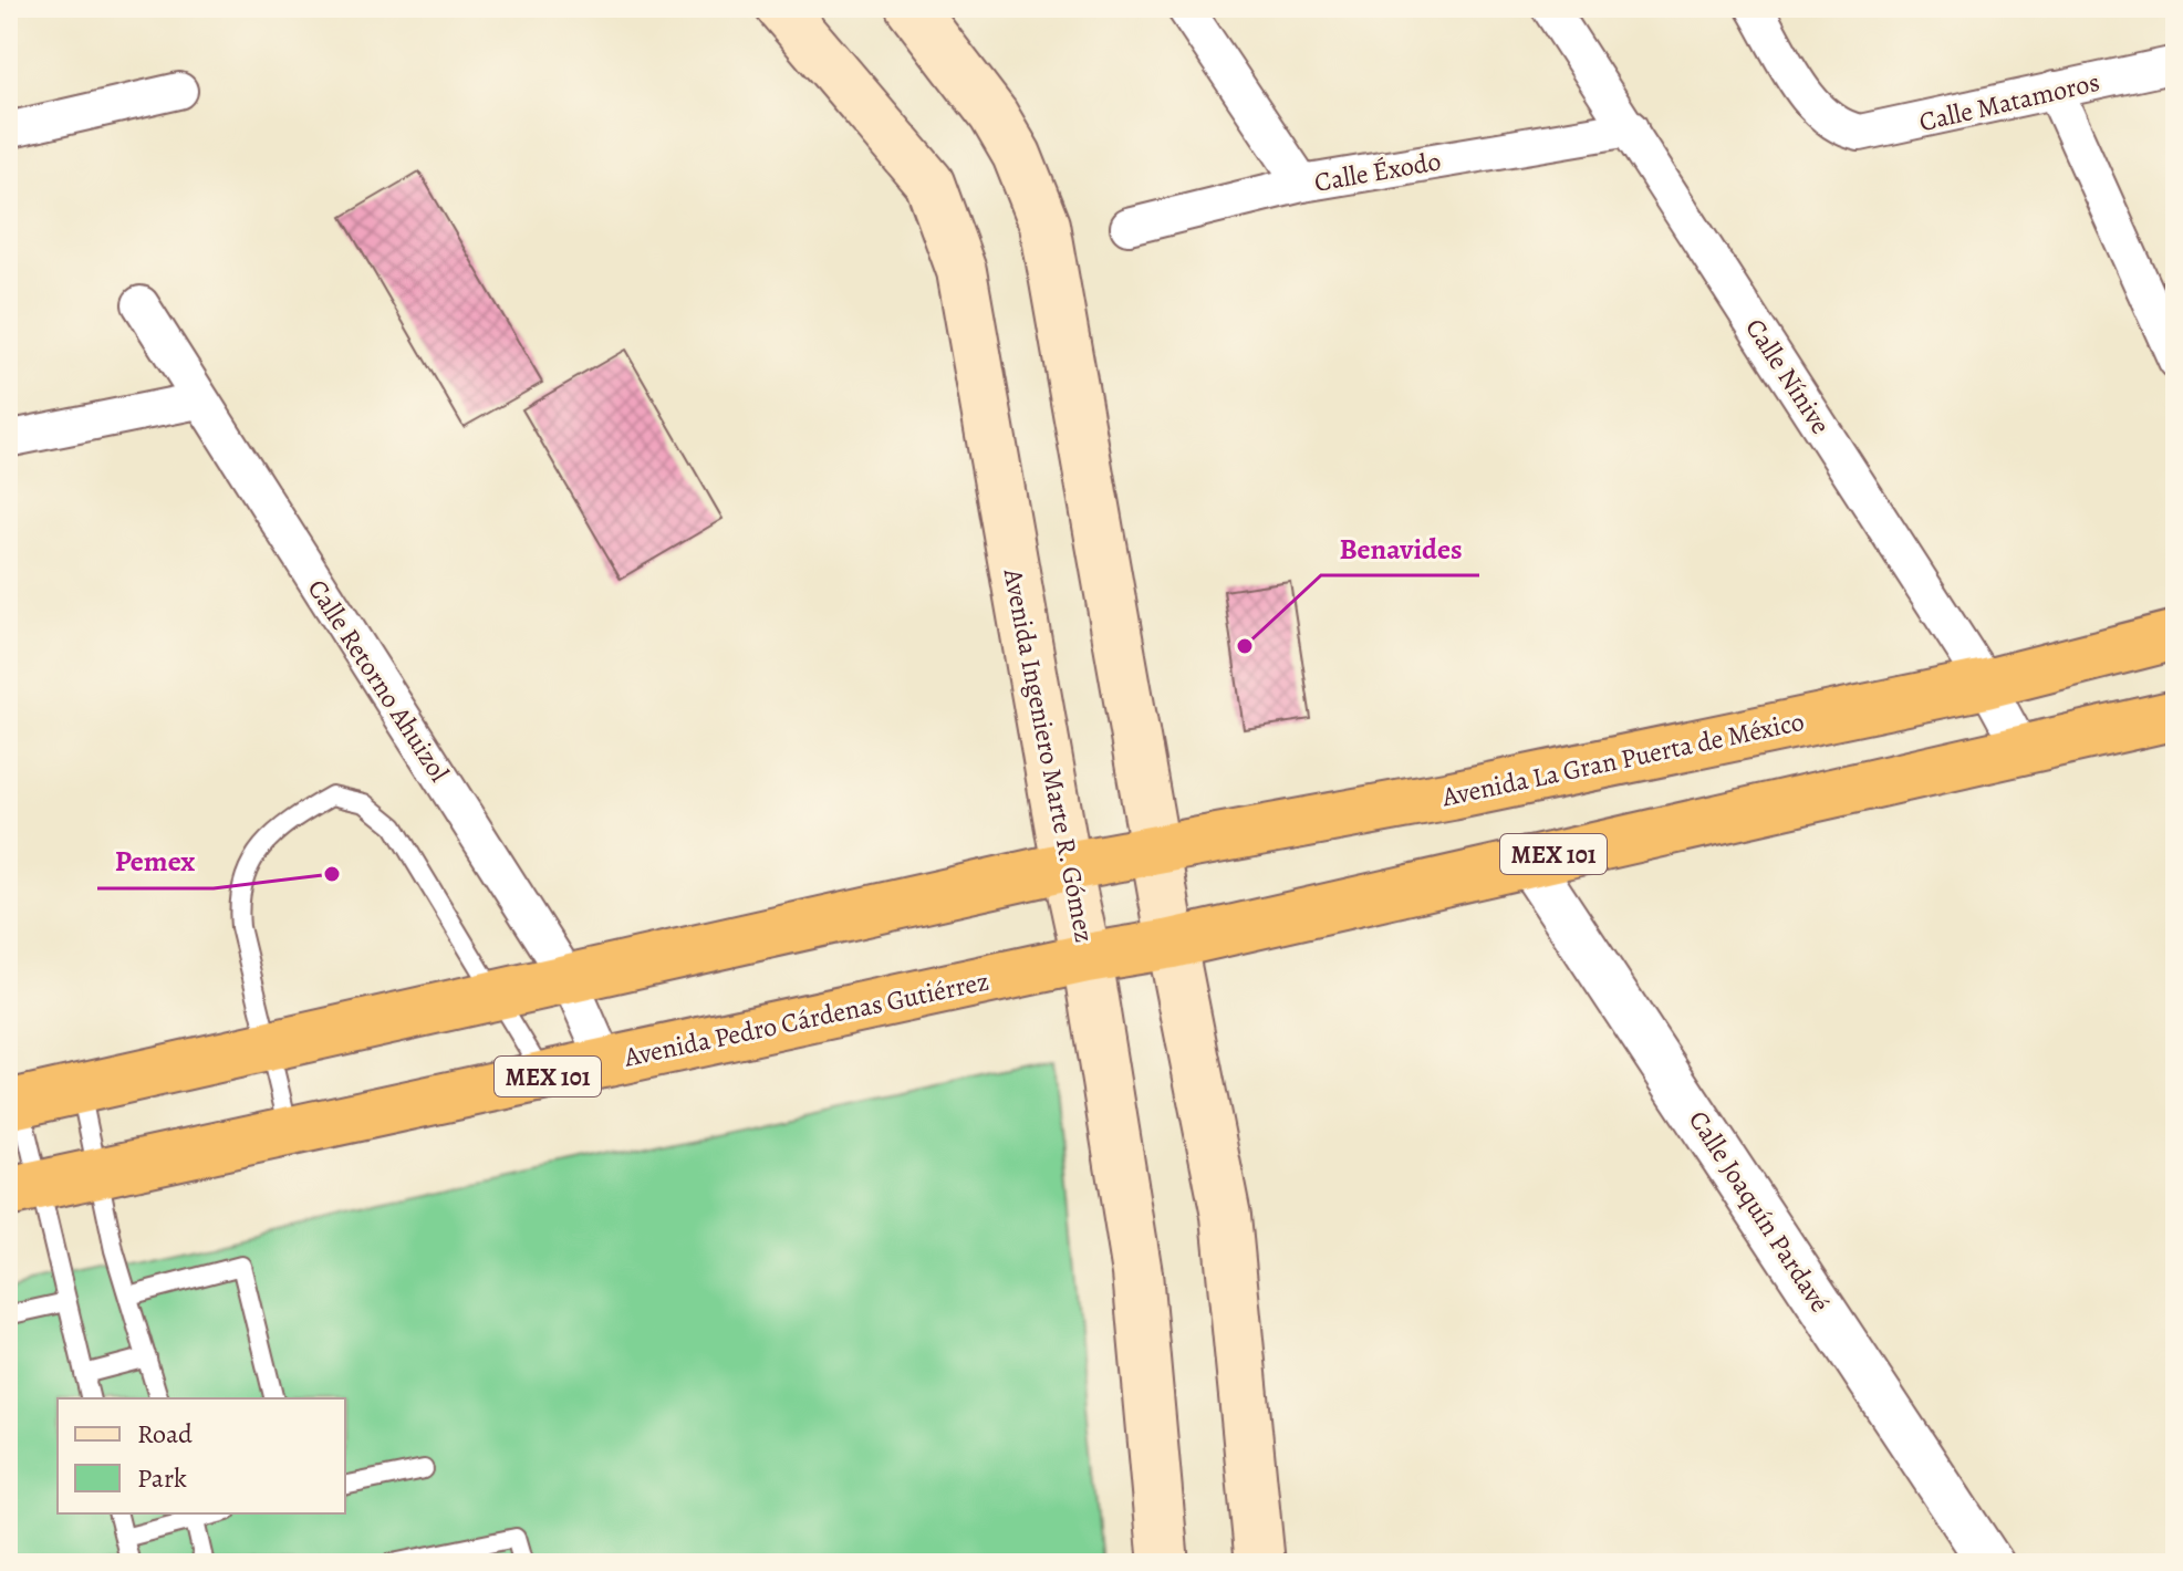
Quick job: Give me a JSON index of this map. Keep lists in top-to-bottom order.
{
  "streets": {
    "highway": ["Avenida La Gran Puerta de México", "MEX 101", "Avenida Pedro Cárdenas Gutiérrez"],
    "main road": ["Avenida Ingeniero Marte R. Gómez"],
    "street": [
      "Calle Matamoros",
      "Calle Éxodo",
      "Calle Nínive",
      "Calle Retorno Ahuizol",
      "Calle Joaquín Pardavé"
    ]
  },
  "crossings": [
    ["Calle Éxodo", "Calle Nínive"],
    ["Calle Nínive", "Avenida La Gran Puerta de México"],
    ["Calle Nínive", "MEX 101"],
    ["Calle Retorno Ahuizol", "Avenida Pedro Cárdenas Gutiérrez"],
    ["Avenida Ingeniero Marte R. Gómez", "Avenida La Gran Puerta de México"],
    ["Avenida Ingeniero Marte R. Gómez", "MEX 101"],
    ["Avenida Ingeniero Marte R. Gómez", "Avenida Pedro Cárdenas Gutiérrez"],
    ["MEX 101", "Avenida Pedro Cárdenas Gutiérrez"],
    ["MEX 101", "Calle Joaquín Pardavé"]
  ],
  "places": ["Benavides", "Pemex"],
  "legend": ["Road", "Park"]
}
